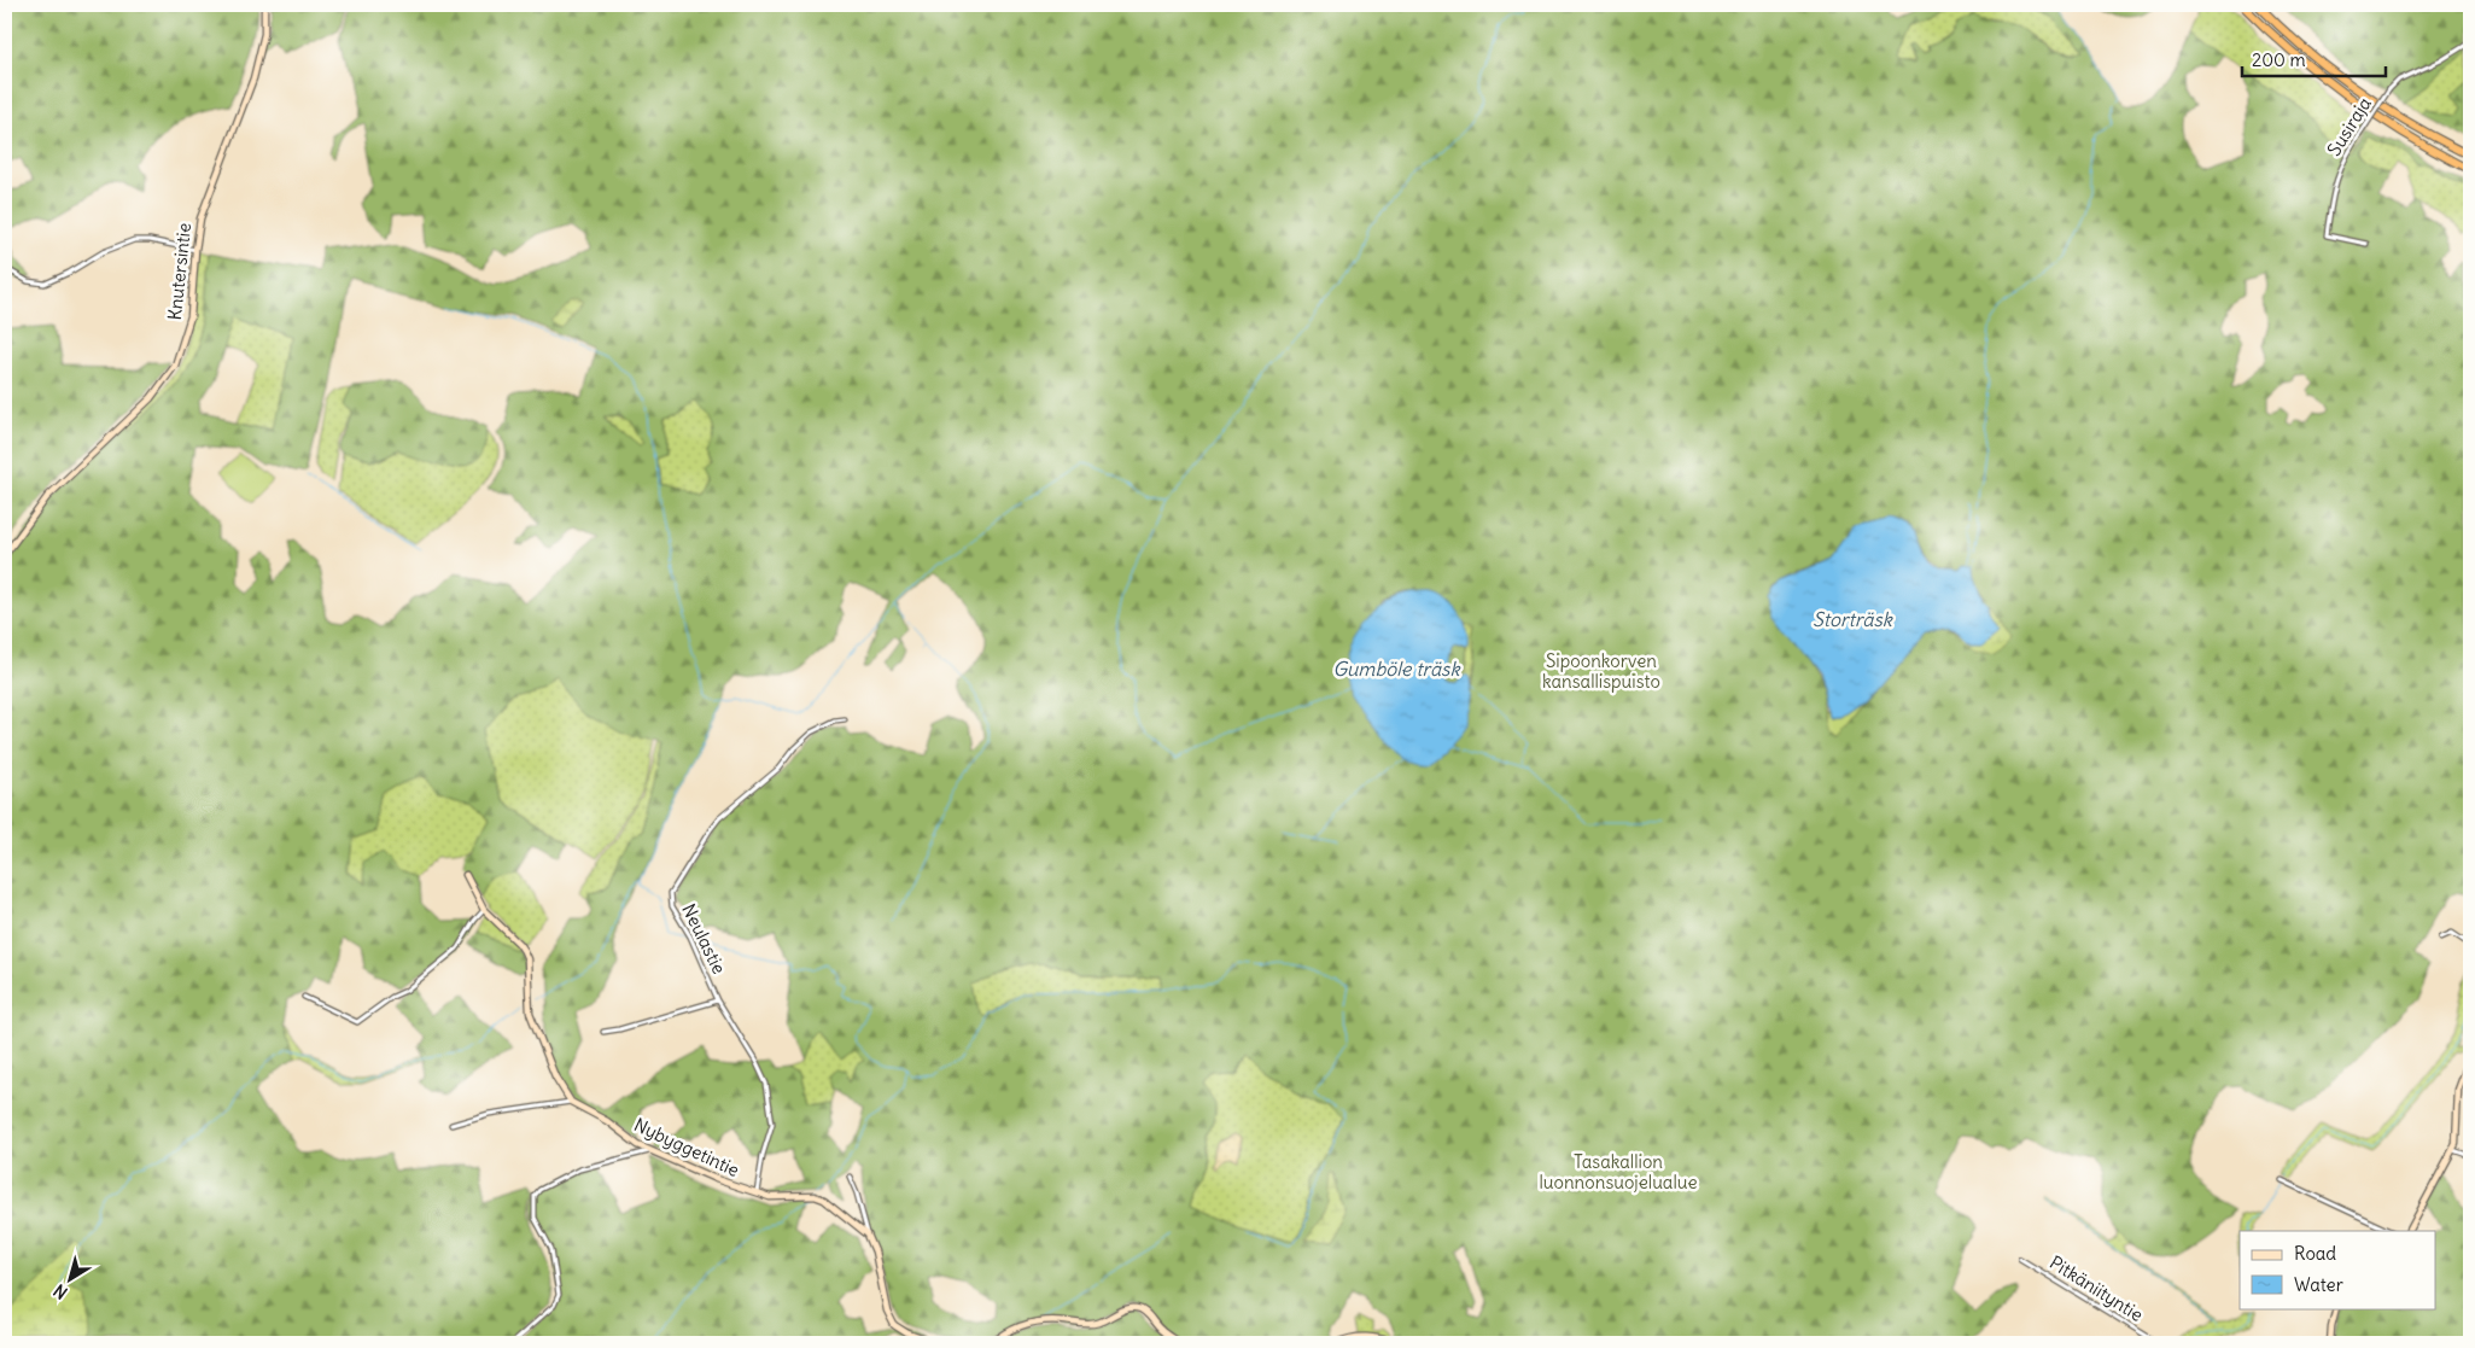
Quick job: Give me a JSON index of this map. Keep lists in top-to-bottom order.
{
  "streets": {
    "street": [
      "Susiraja",
      "Knutersintie",
      "Neulastie",
      "Nybyggetintie",
      "Pitkäniityntie"
    ]
  },
  "crossings": [
    ["Neulastie", "Nybyggetintie"]
  ],
  "water": ["Storträsk", "Gumböle träsk"],
  "parks": ["Sipoonkorven kansallispuisto", "Tasakallion luonnonsuojelualue"],
  "legend": ["Road", "Water"],
  "scale_bar": "200 m",
  "north": "bottom left"
}
